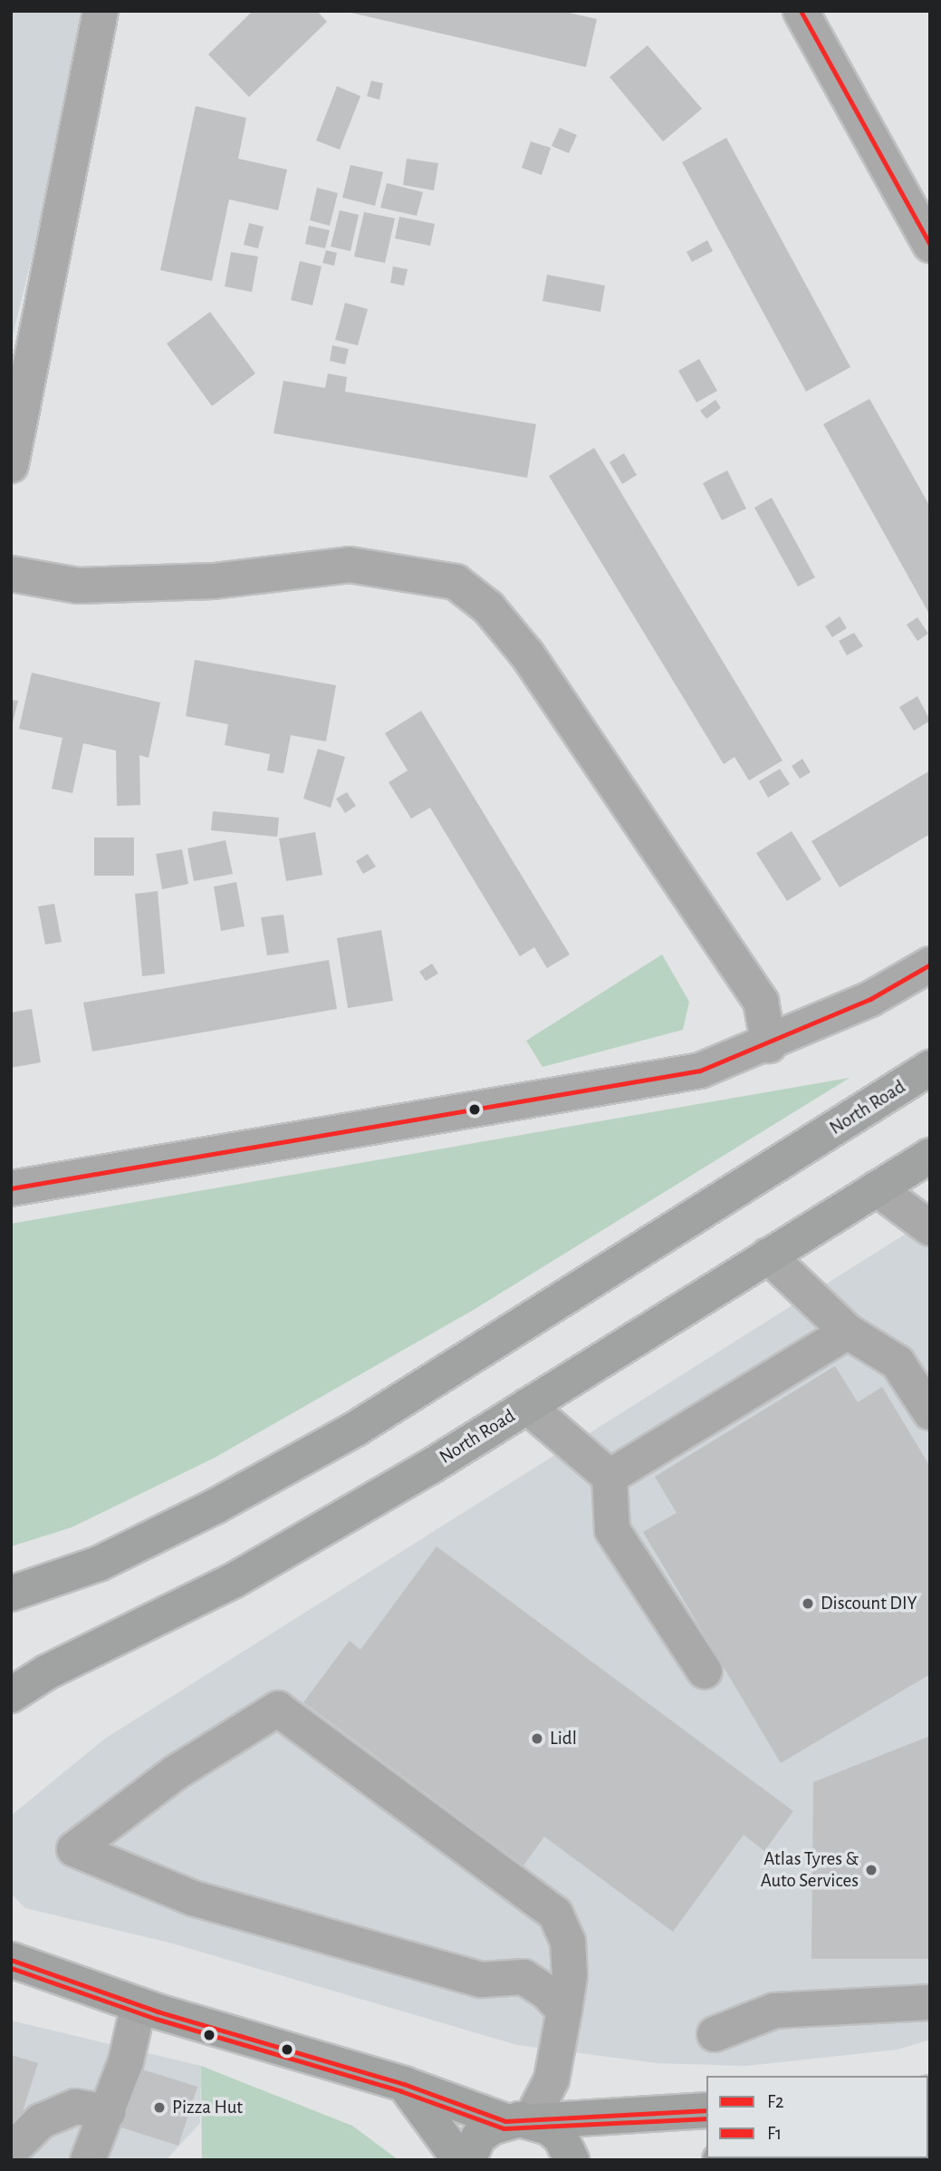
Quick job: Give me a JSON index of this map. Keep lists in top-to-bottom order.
{
  "streets": {
    "main road": ["North Road"]
  },
  "places": [
    "Discount DIY",
    "Lidl",
    "Atlas Tyres & Auto Services",
    "Pizza Hut"
  ],
  "lines": ["transit line F2", "transit line F1"],
  "legend": ["F2", "F1"]
}
